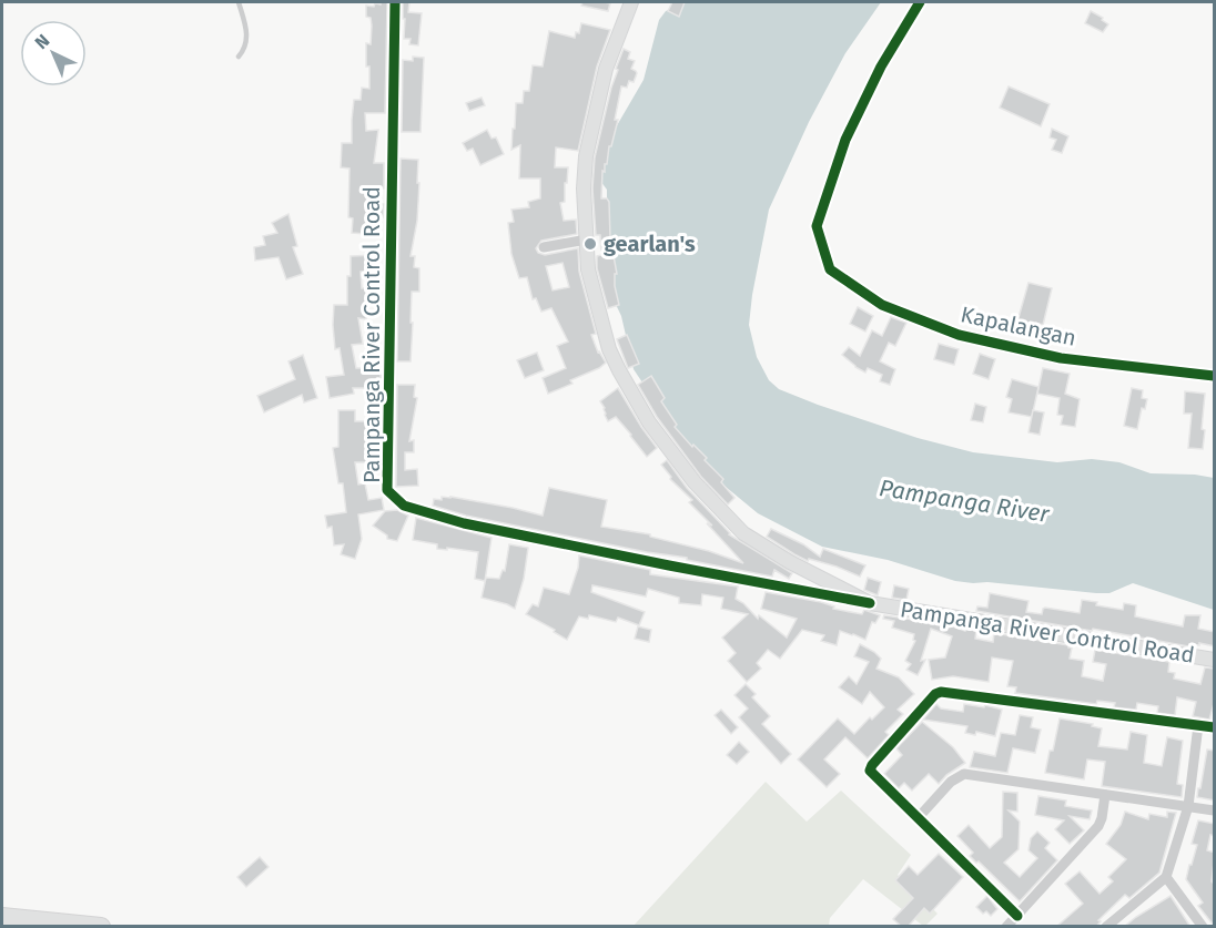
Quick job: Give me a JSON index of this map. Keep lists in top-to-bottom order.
{
  "streets": {
    "main road": ["Pampanga River Control Road"],
    "street": ["Kapalangan"]
  },
  "water": ["Pampanga River"],
  "places": ["gearlan's"],
  "north": "top left"
}
